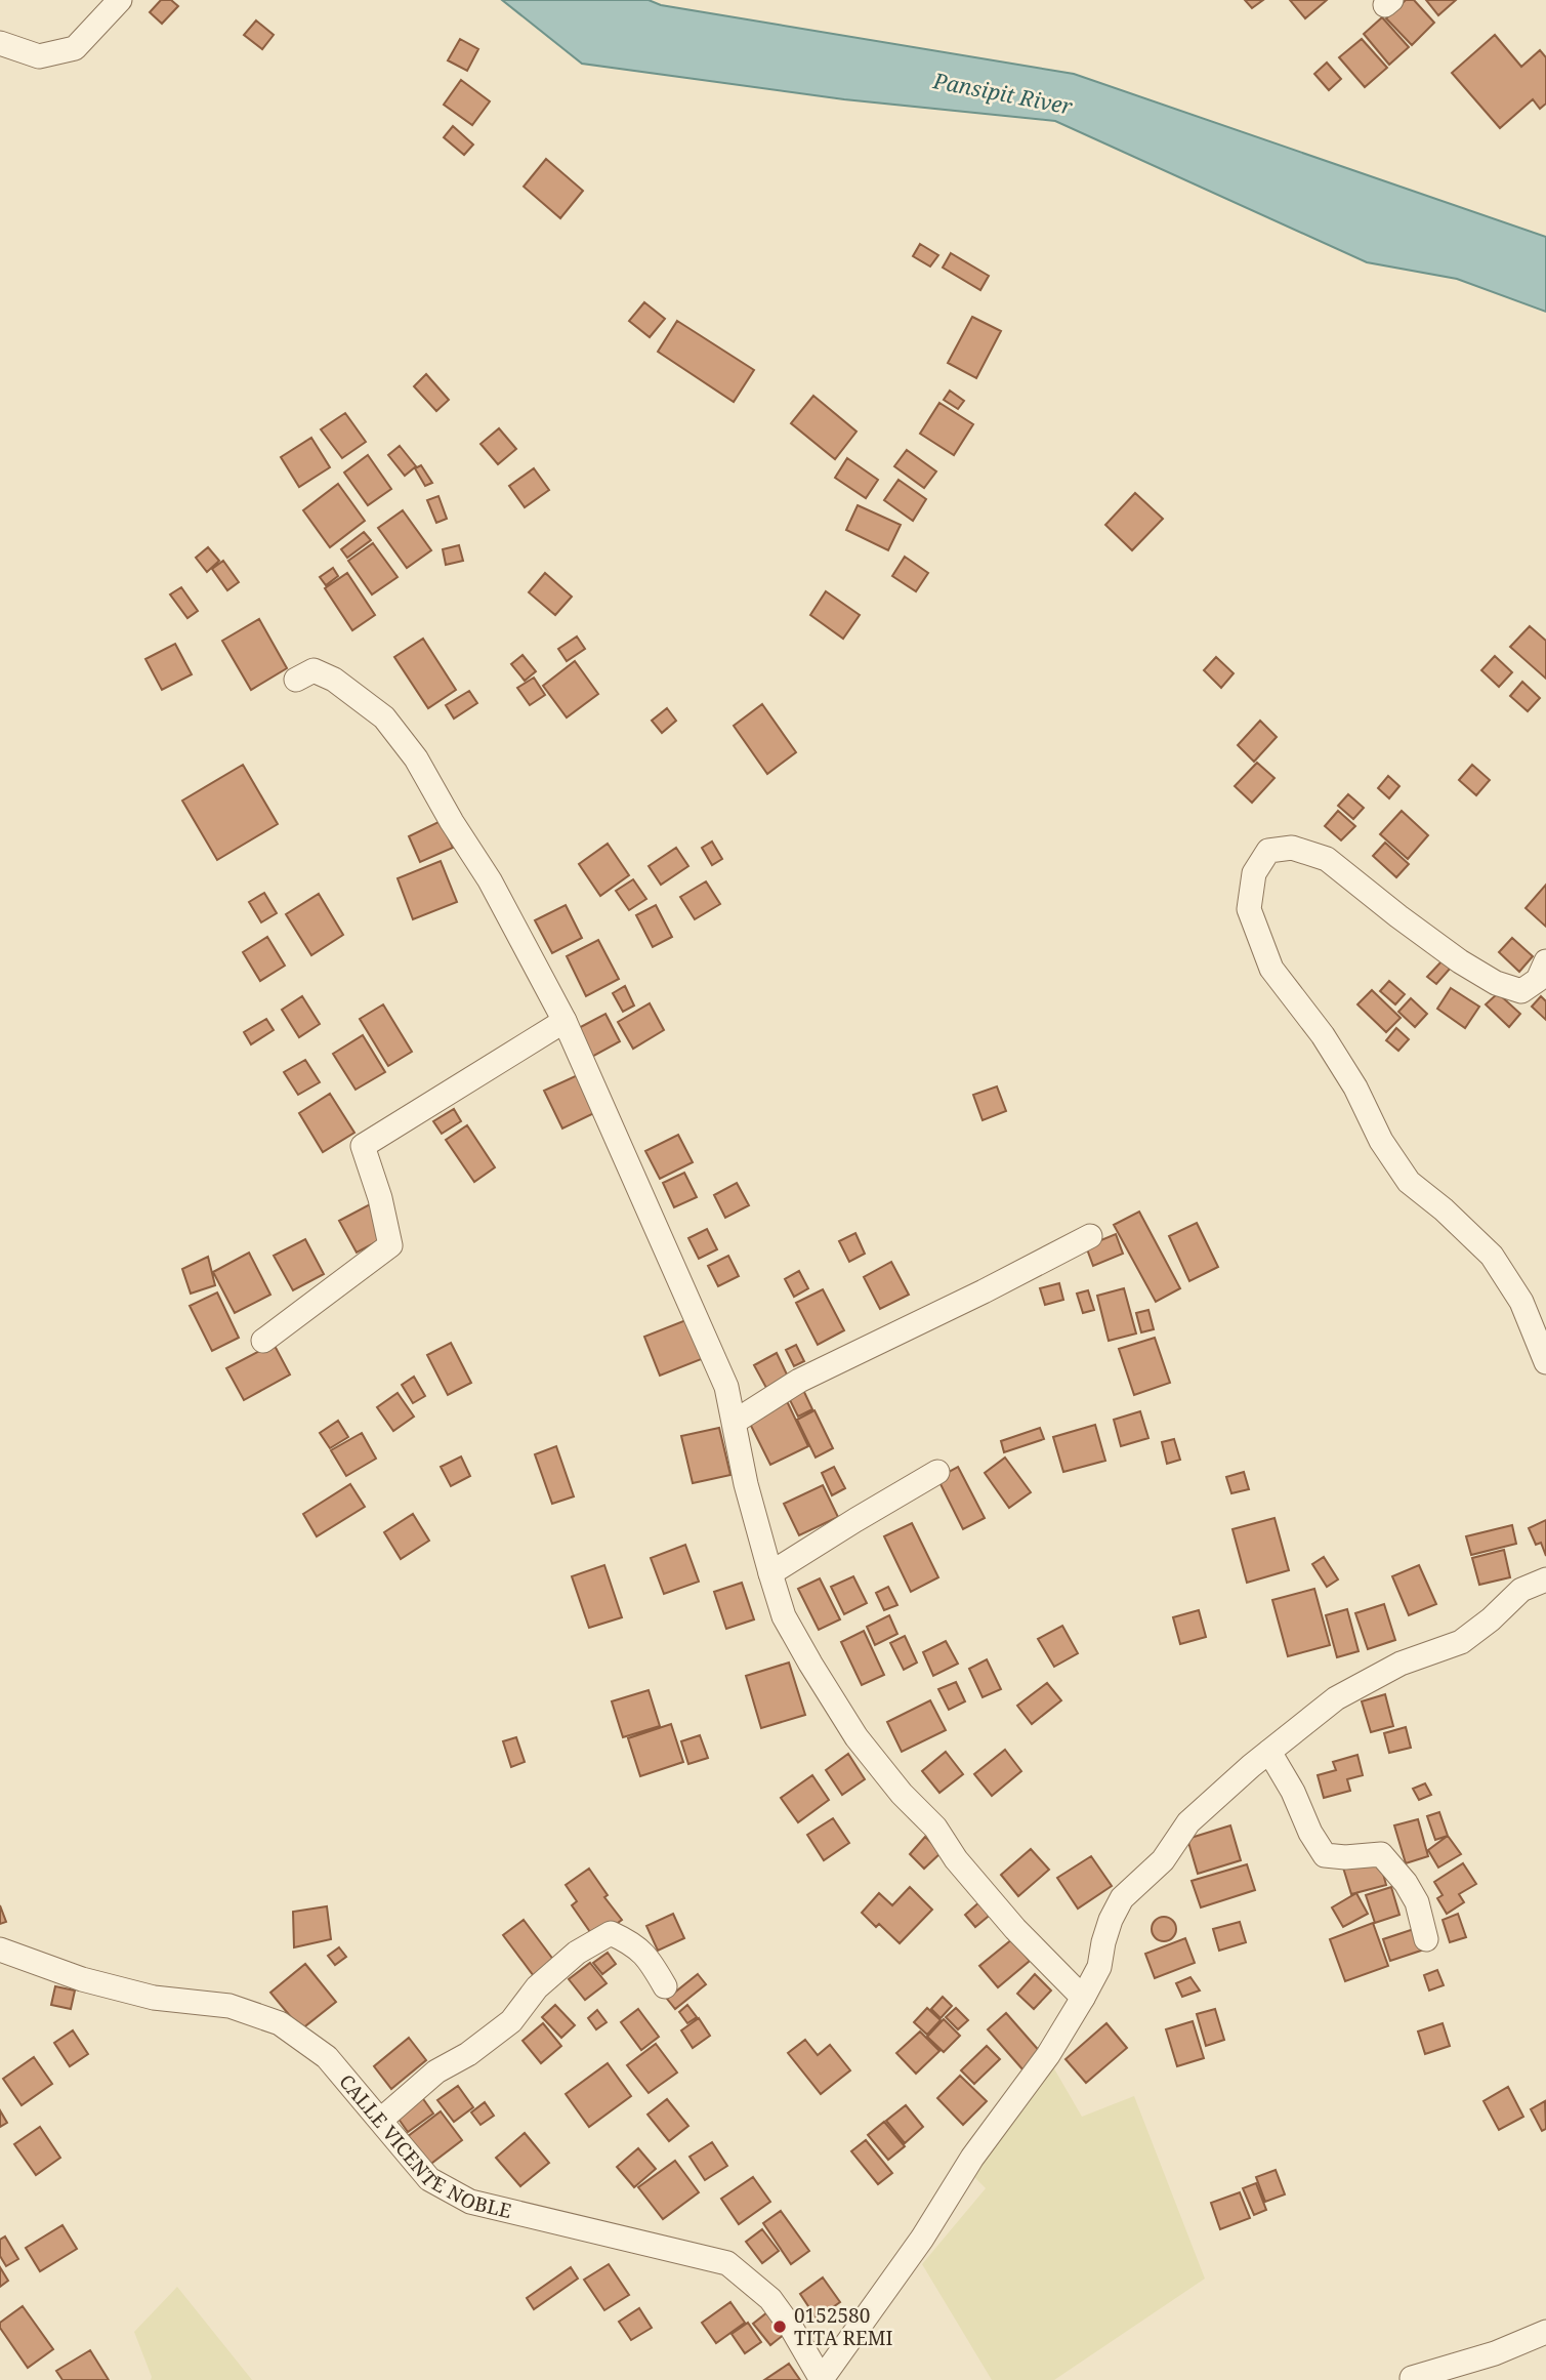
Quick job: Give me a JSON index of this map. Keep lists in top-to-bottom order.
{
  "streets": {
    "street": ["CALLE VICENTE NOBLE"]
  },
  "water": ["Pansipit River"],
  "places": ["0152580 TITA REMI"]
}
